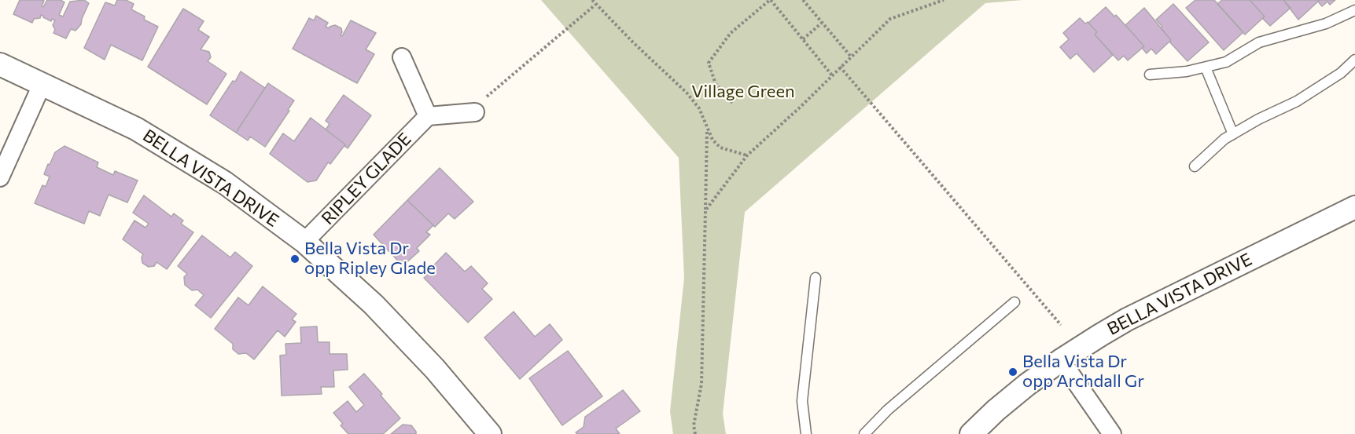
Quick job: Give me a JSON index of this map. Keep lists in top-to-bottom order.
{
  "streets": {
    "street": ["BELLA VISTA DRIVE", "RIPLEY GLADE"]
  },
  "crossings": [
    ["BELLA VISTA DRIVE", "RIPLEY GLADE"]
  ],
  "parks": ["Village Green"],
  "places": ["Bella Vista Dr opp Ripley Glade", "Bella Vista Dr opp Archdall Gr"]
}
